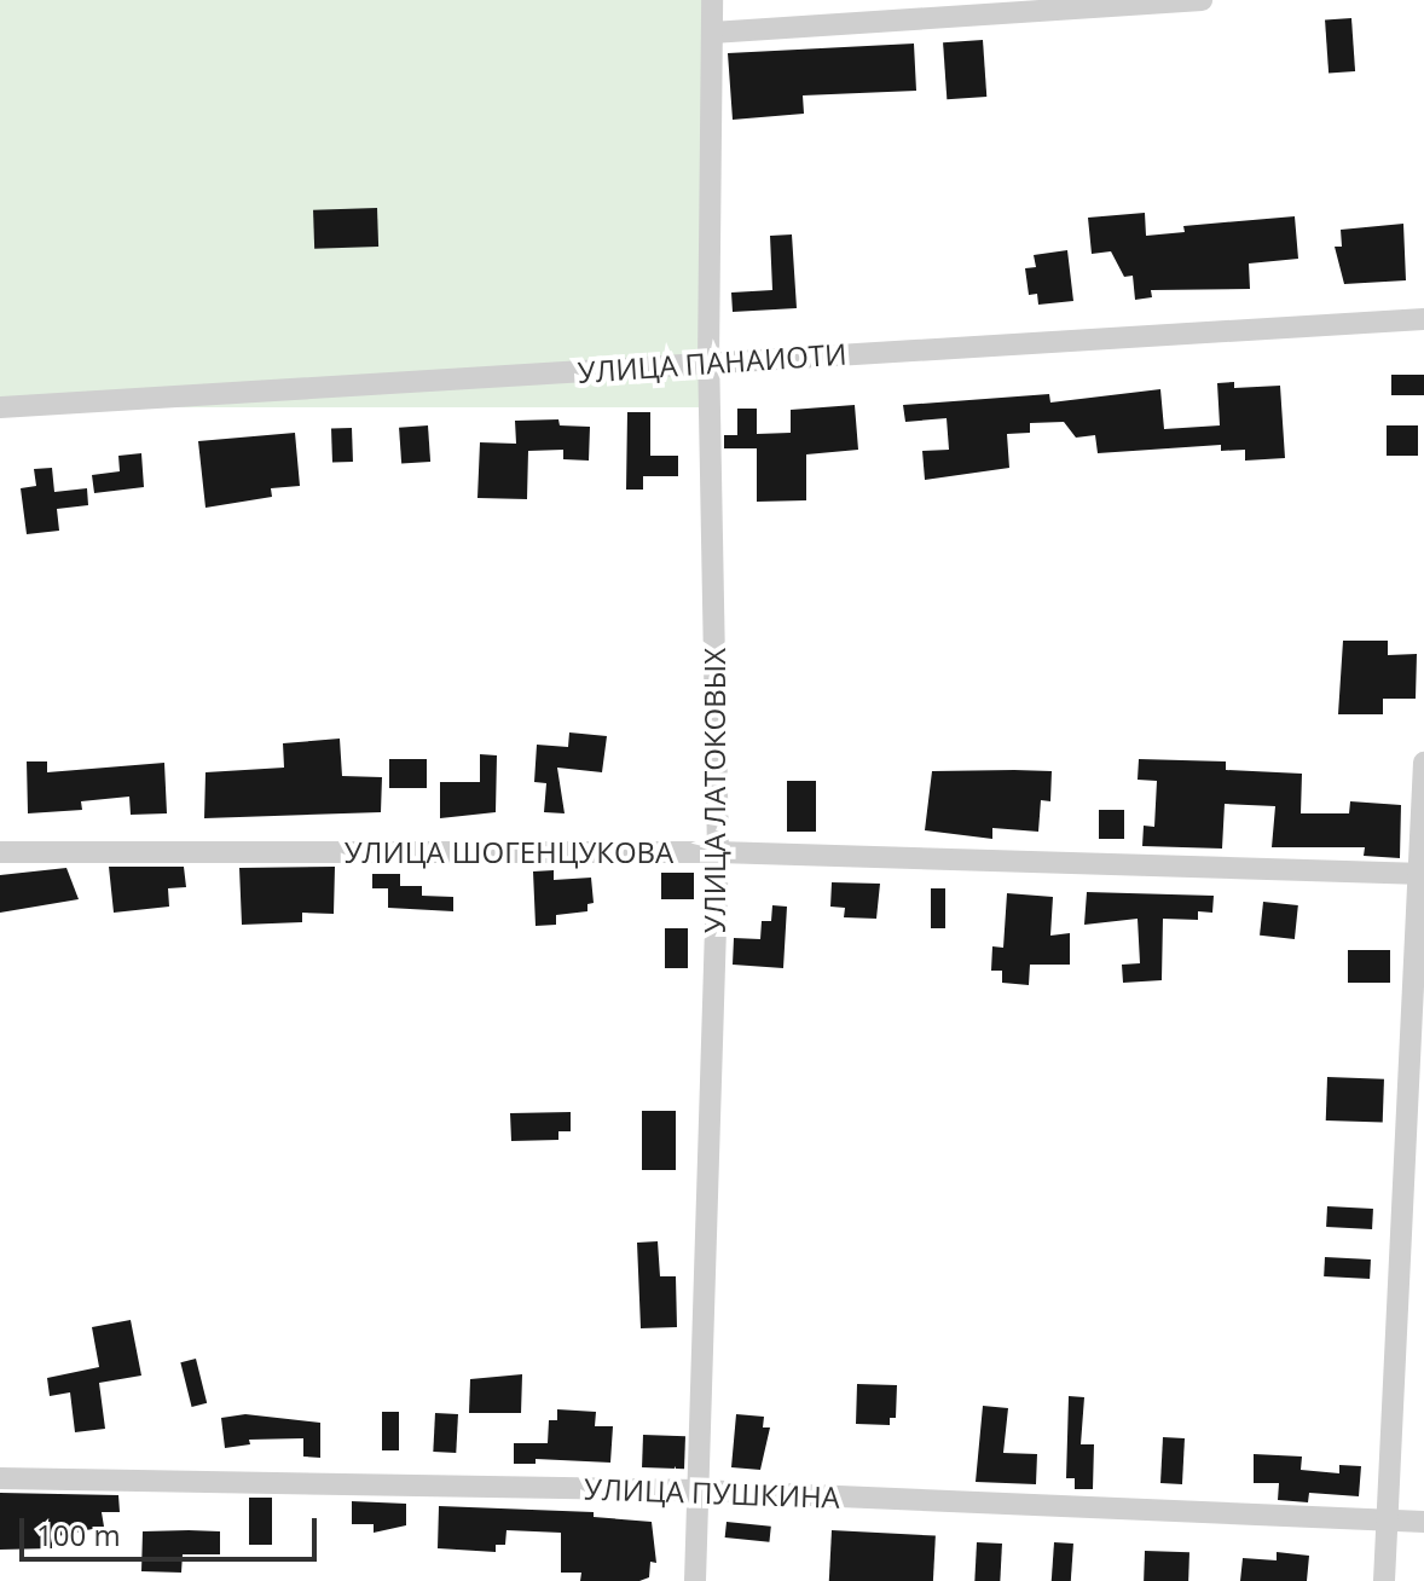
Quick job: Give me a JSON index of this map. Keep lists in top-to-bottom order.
{
  "streets": {
    "street": [
      "УЛИЦА ПАНАИОТИ",
      "УЛИЦА ЛАТОКОВЫХ",
      "УЛИЦА ШОГЕНЦУКОВА",
      "УЛИЦА ПУШКИНА"
    ]
  },
  "crossings": [
    ["УЛИЦА ПАНАИОТИ", "УЛИЦА ЛАТОКОВЫХ"],
    ["УЛИЦА ЛАТОКОВЫХ", "УЛИЦА ШОГЕНЦУКОВА"],
    ["УЛИЦА ЛАТОКОВЫХ", "УЛИЦА ПУШКИНА"]
  ],
  "scale_bar": "100 m"
}
